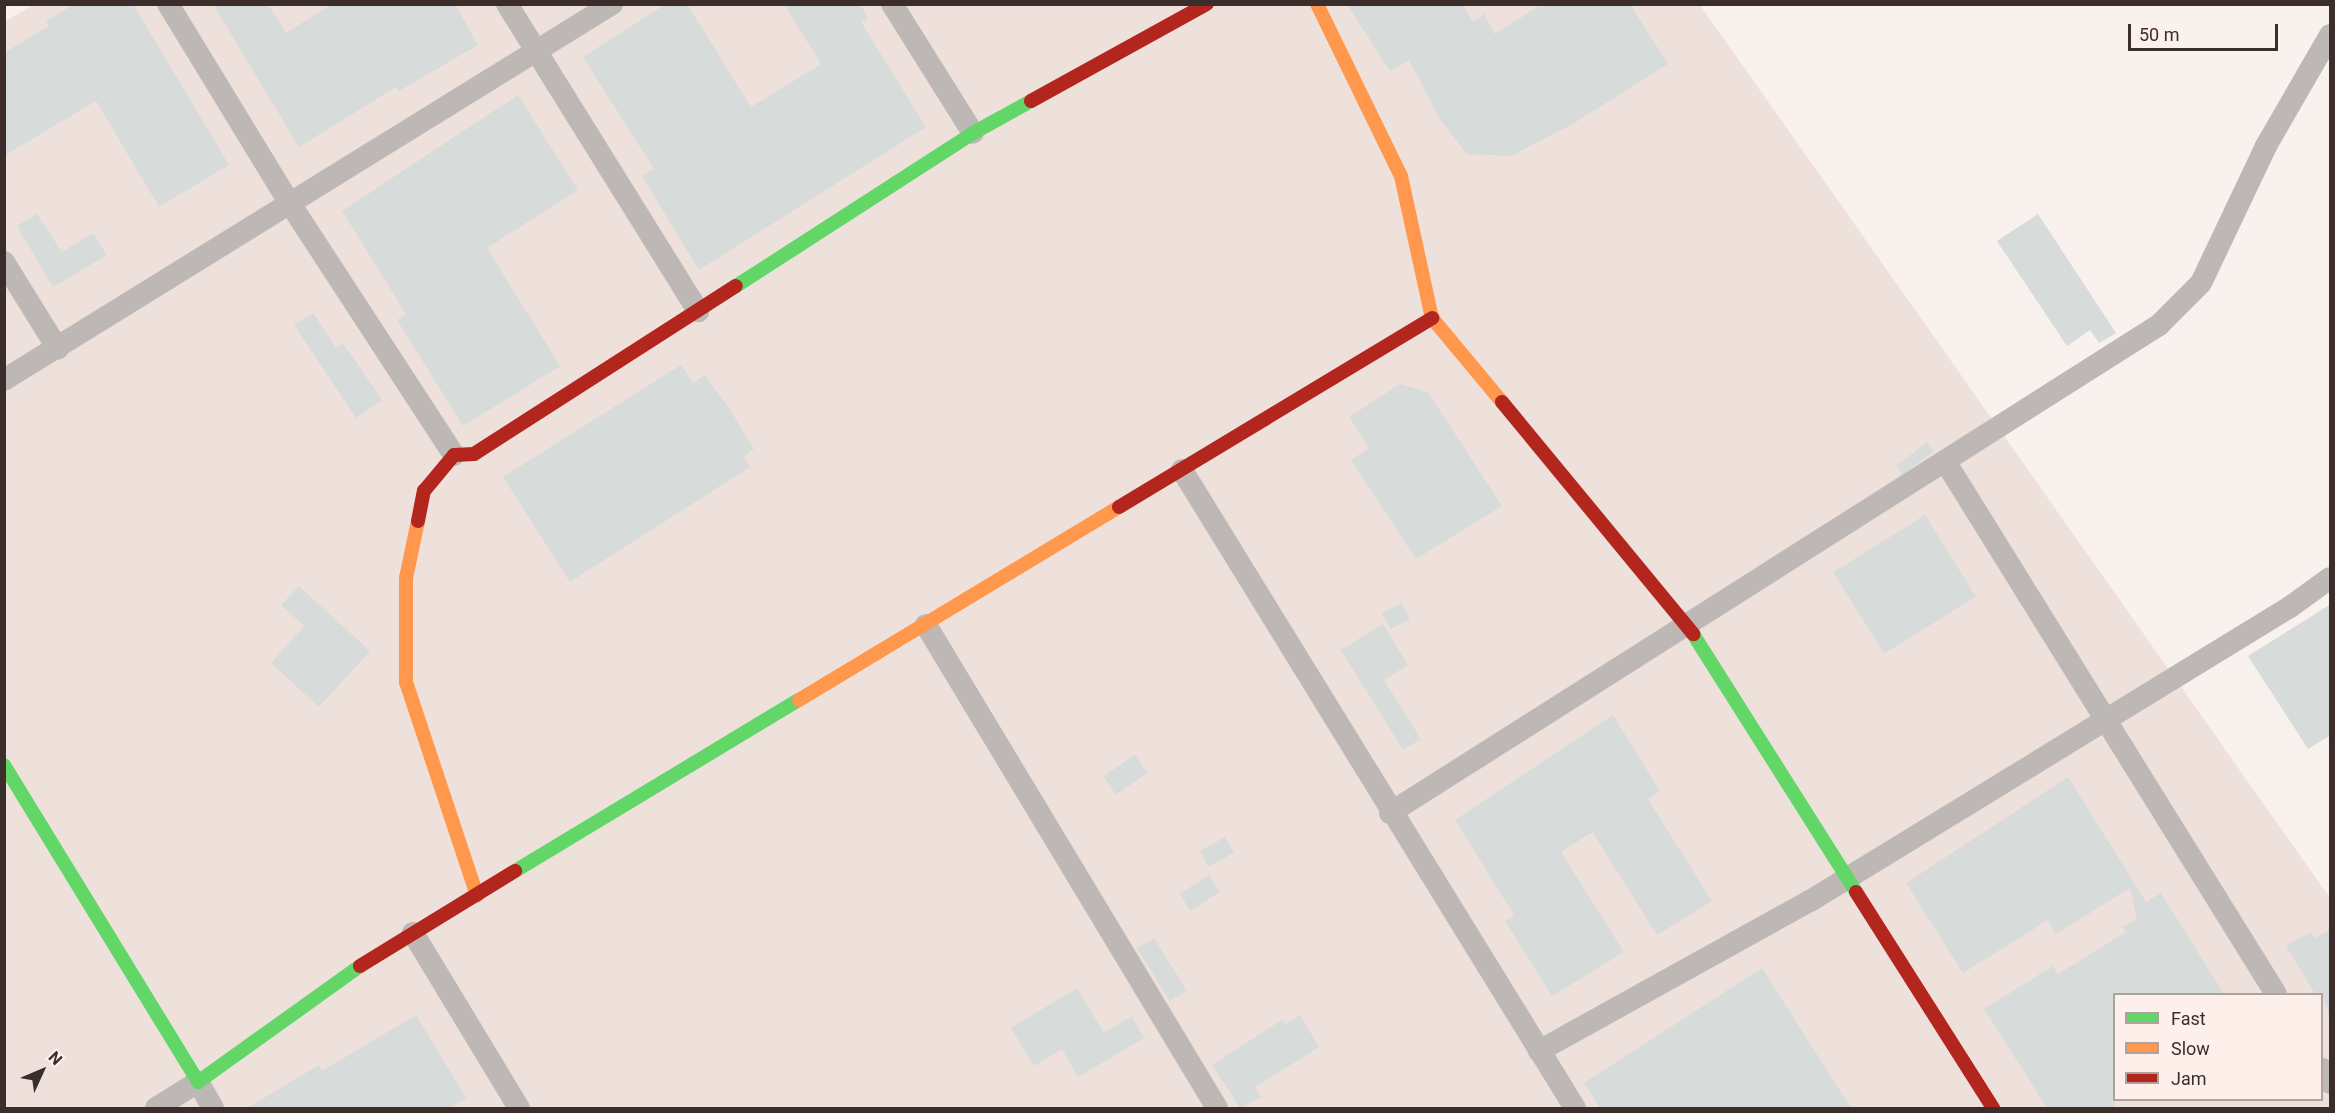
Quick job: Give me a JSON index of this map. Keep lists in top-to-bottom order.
{
  "legend": ["Fast", "Slow", "Jam"],
  "scale_bar": "50 m",
  "north": "top right"
}
